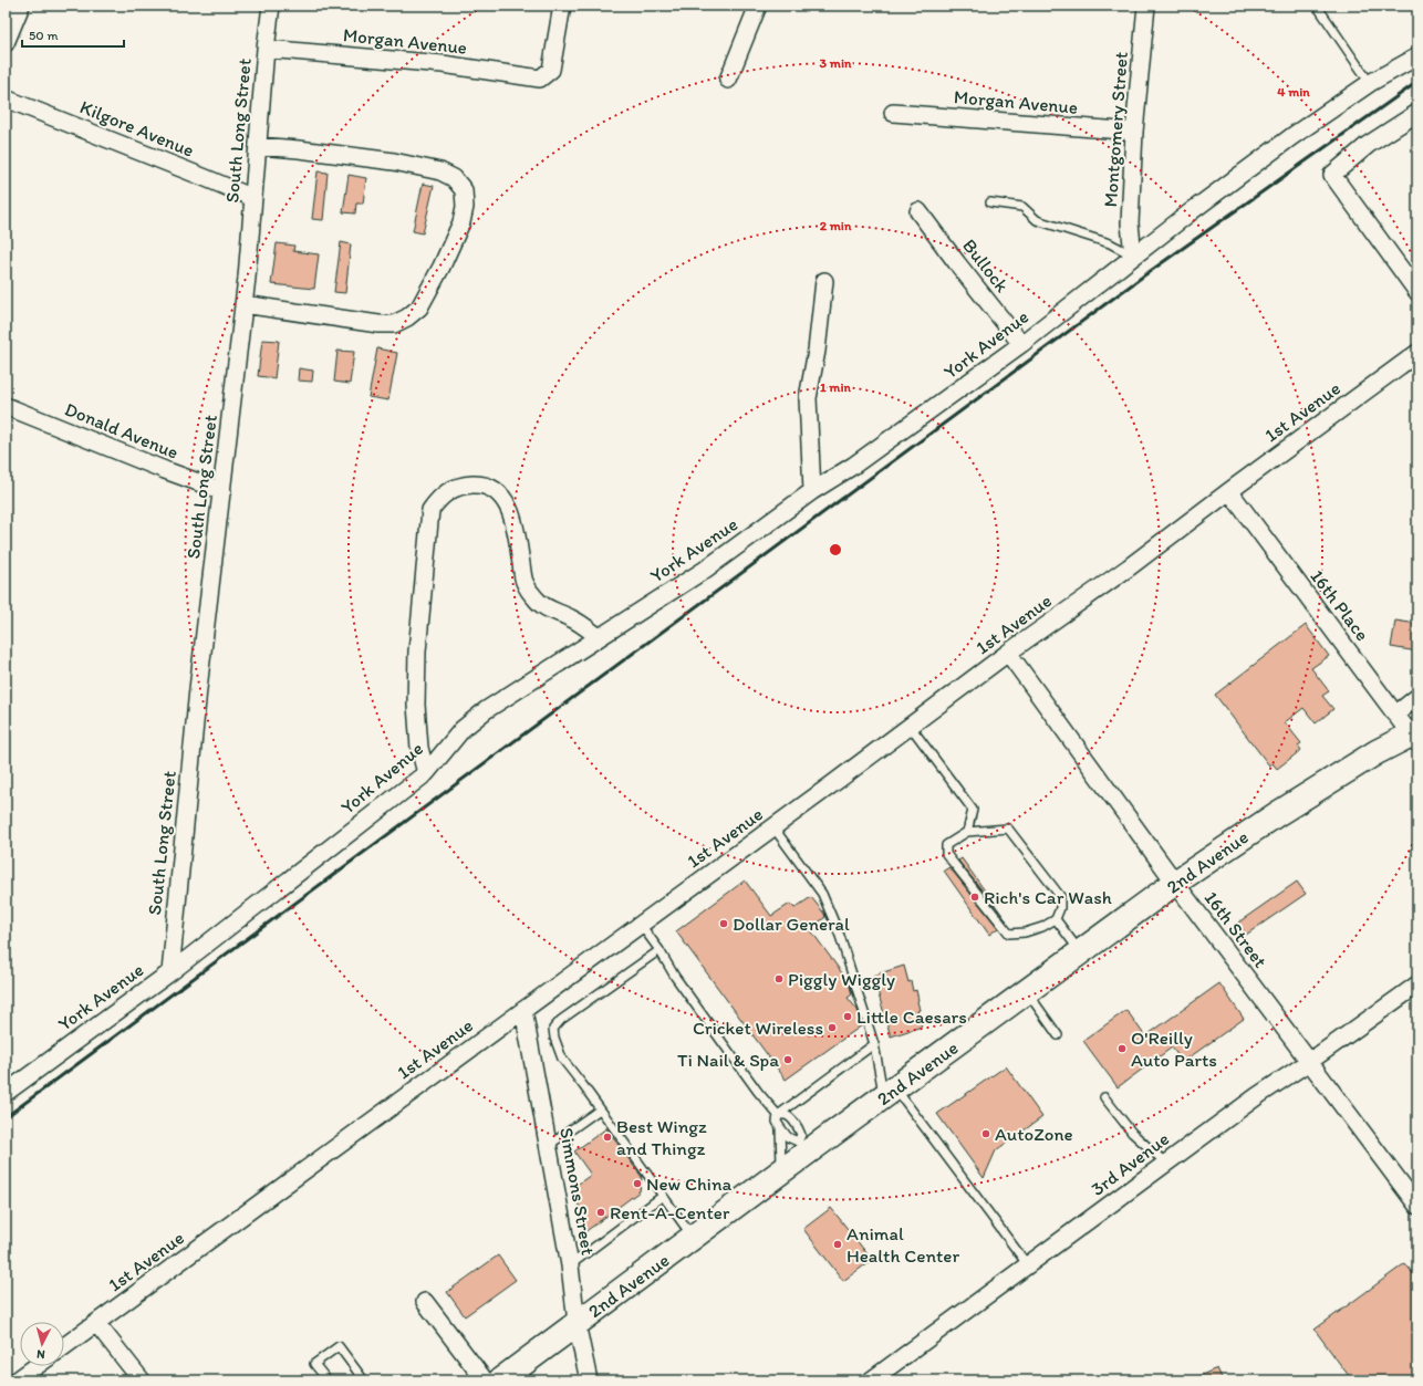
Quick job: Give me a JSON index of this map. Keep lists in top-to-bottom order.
{
  "streets": {
    "main road": ["2nd Avenue"],
    "street": [
      "Morgan Avenue",
      "Kilgore Avenue",
      "Montgomery Street",
      "South Long Street",
      "Bullock",
      "York Avenue",
      "1st Avenue",
      "Donald Avenue",
      "16th Place",
      "16th Street",
      "3rd Avenue",
      "Simmons Street"
    ]
  },
  "crossings": [
    ["Morgan Avenue", "Montgomery Street"],
    ["Morgan Avenue", "South Long Street"],
    ["Kilgore Avenue", "South Long Street"],
    ["Montgomery Street", "York Avenue"],
    ["South Long Street", "York Avenue"],
    ["South Long Street", "Donald Avenue"],
    ["Bullock", "York Avenue"],
    ["1st Avenue", "16th Place"],
    ["1st Avenue", "16th Street"],
    ["1st Avenue", "Simmons Street"],
    ["16th Place", "2nd Avenue"],
    ["2nd Avenue", "16th Street"],
    ["2nd Avenue", "Simmons Street"],
    ["16th Street", "3rd Avenue"]
  ],
  "places": [
    "Rich's Car Wash",
    "Dollar General",
    "Piggly Wiggly",
    "Little Caesars",
    "Cricket Wireless",
    "O'Reilly Auto Parts",
    "Ti Nail & Spa",
    "AutoZone",
    "Best Wingz and Thingz",
    "New China",
    "Rent-A-Center",
    "Animal Health Center"
  ],
  "scale_bar": "50 m",
  "north": "bottom",
  "rings": [
    "3 min",
    "4 min",
    "2 min",
    "1 min"
  ]
}
